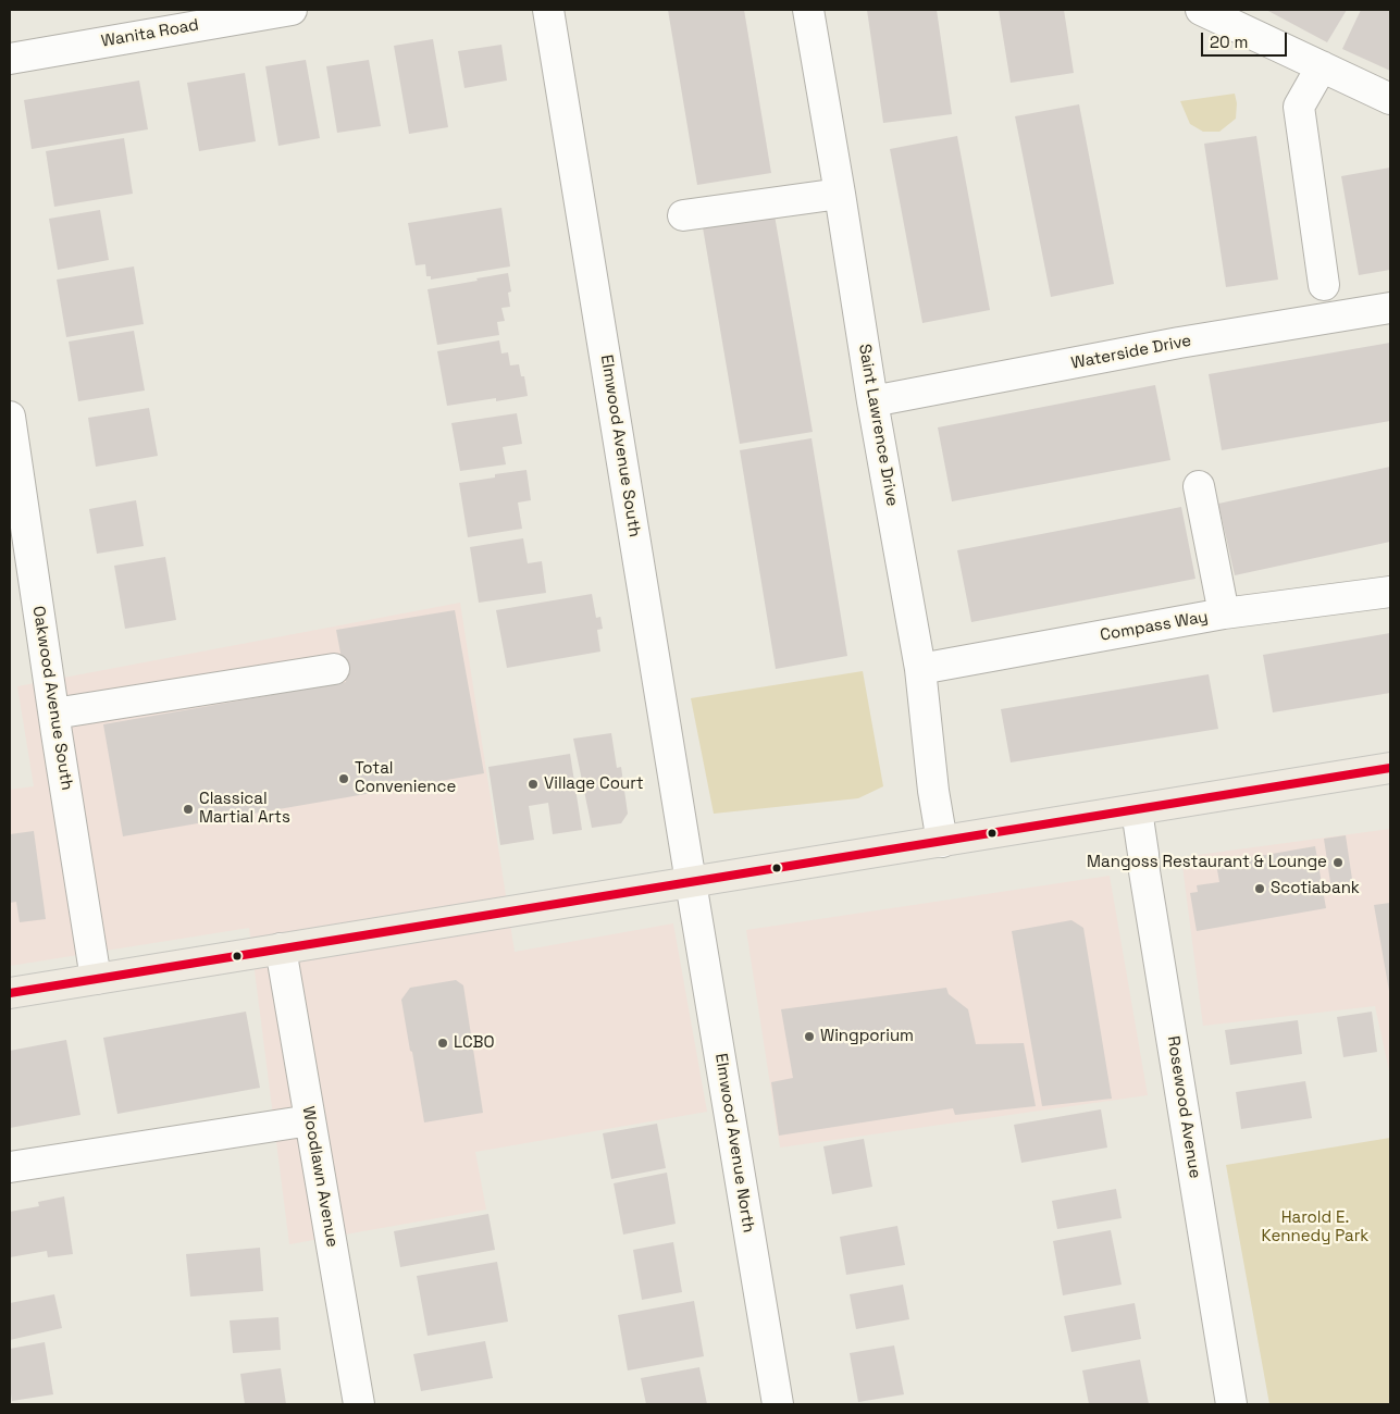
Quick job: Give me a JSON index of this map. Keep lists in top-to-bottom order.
{
  "streets": {
    "street": [
      "Wanita Road",
      "Waterside Drive",
      "Saint Lawrence Drive",
      "Elmwood Avenue South",
      "Compass Way",
      "Oakwood Avenue South",
      "Rosewood Avenue",
      "Elmwood Avenue North",
      "Woodlawn Avenue"
    ]
  },
  "crossings": [
    ["Waterside Drive", "Saint Lawrence Drive"],
    ["Saint Lawrence Drive", "Compass Way"],
    ["Elmwood Avenue South", "Elmwood Avenue North"]
  ],
  "parks": ["Harold E. Kennedy Park"],
  "places": [
    "Total Convenience",
    "Village Court",
    "Classical Martial Arts",
    "Mangoss Restaurant & Lounge",
    "Scotiabank",
    "Wingporium",
    "LCBO"
  ],
  "scale_bar": "20 m"
}
